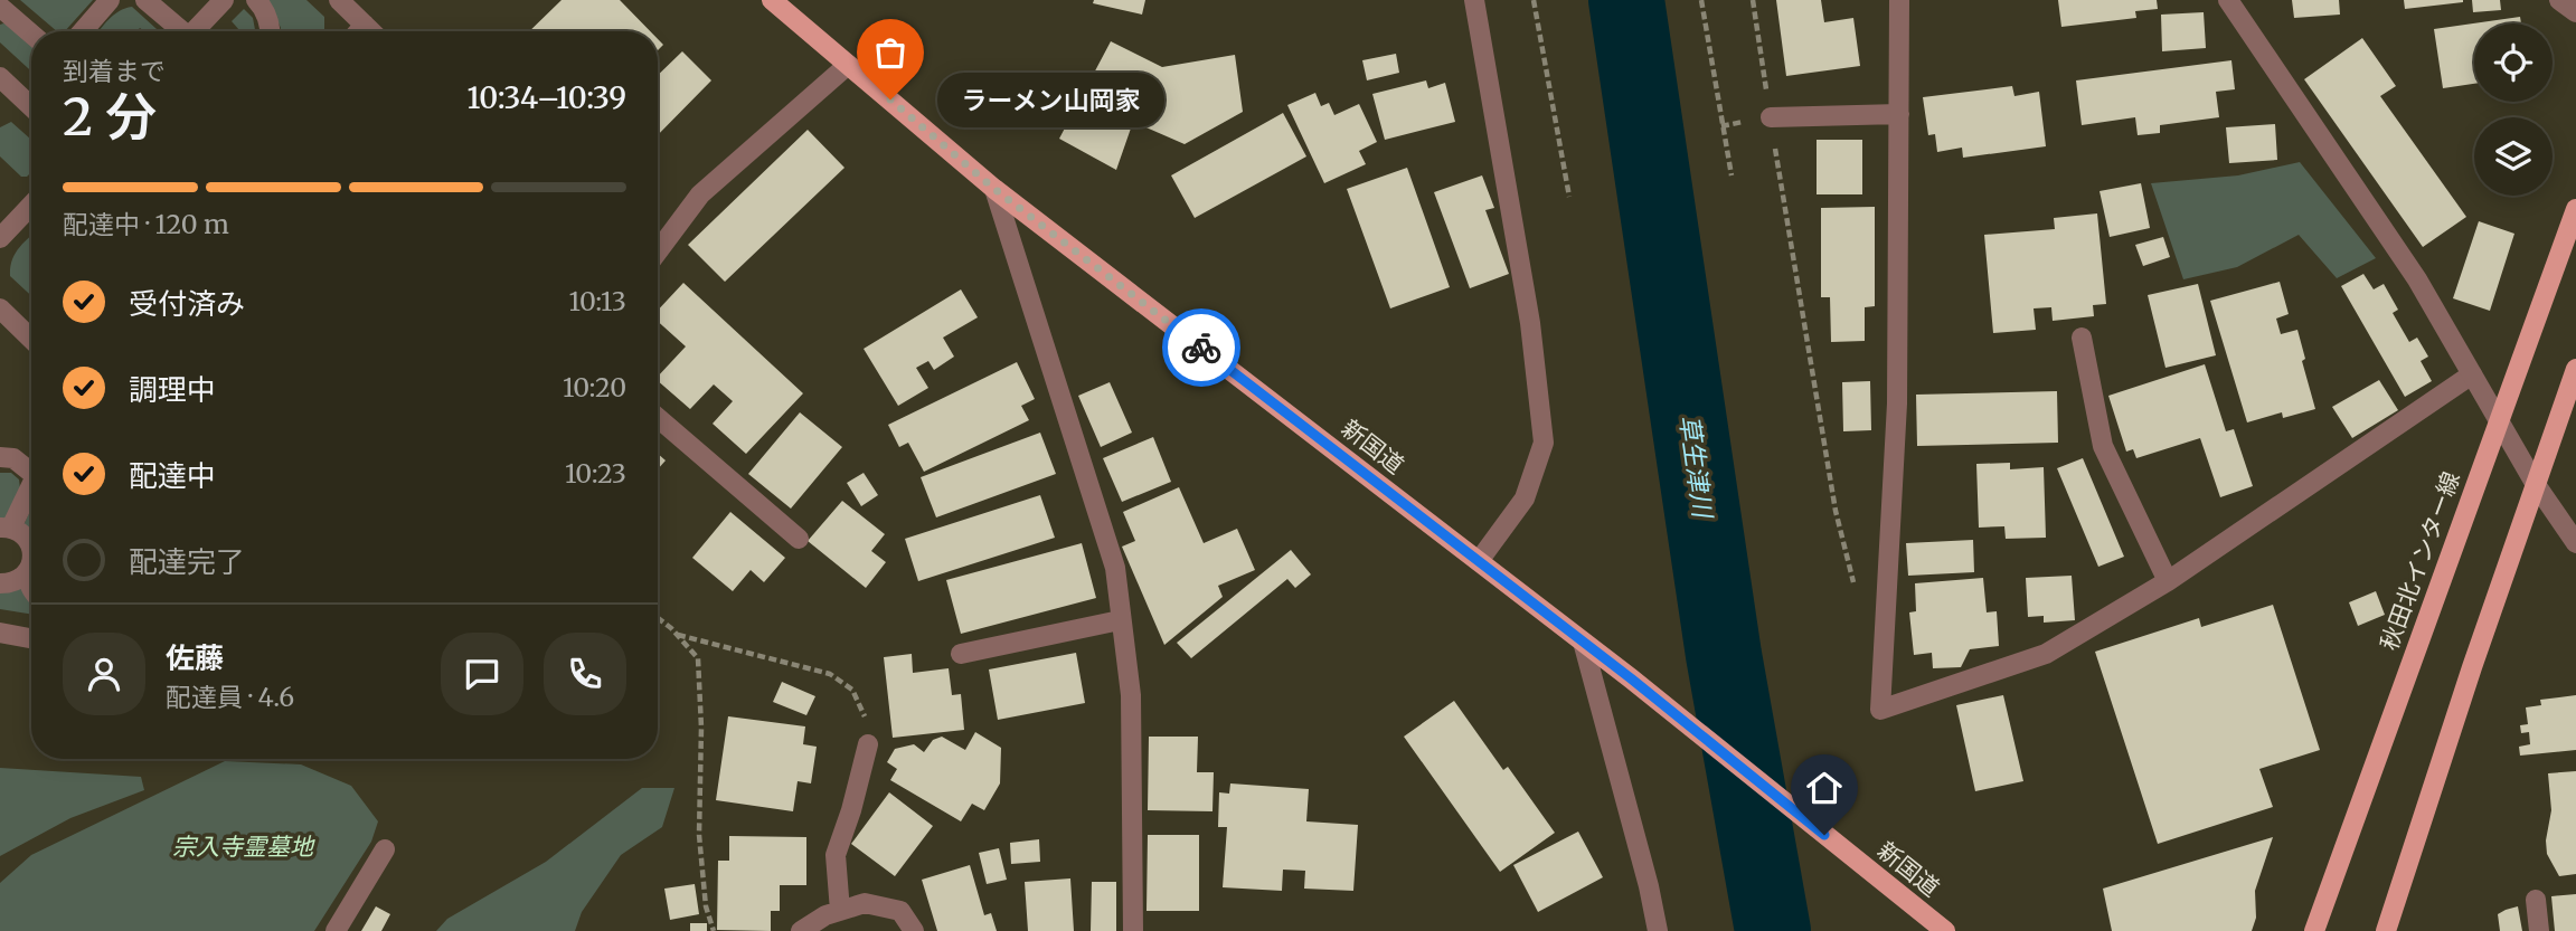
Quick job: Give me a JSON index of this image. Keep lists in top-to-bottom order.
{
  "streets": {
    "main road": ["新国道", "秋田北インター線"]
  },
  "water": ["草生津川"],
  "parks": ["宗入寺霊墓地"],
  "places": ["ラーメン山岡家"],
  "page": {
    "heading": ["2 分", "到着まで", "10:34–10:39"],
    "panel": ["佐藤", "配達員 · 4.6"],
    "bubble": "ラーメン山岡家",
    "bar": "配達中 · 120 m",
    "list": [
      ["受付済み", "10:13"],
      ["調理中", "10:20"],
      ["配達中", "10:23"],
      "配達完了"
    ]
  }
}
